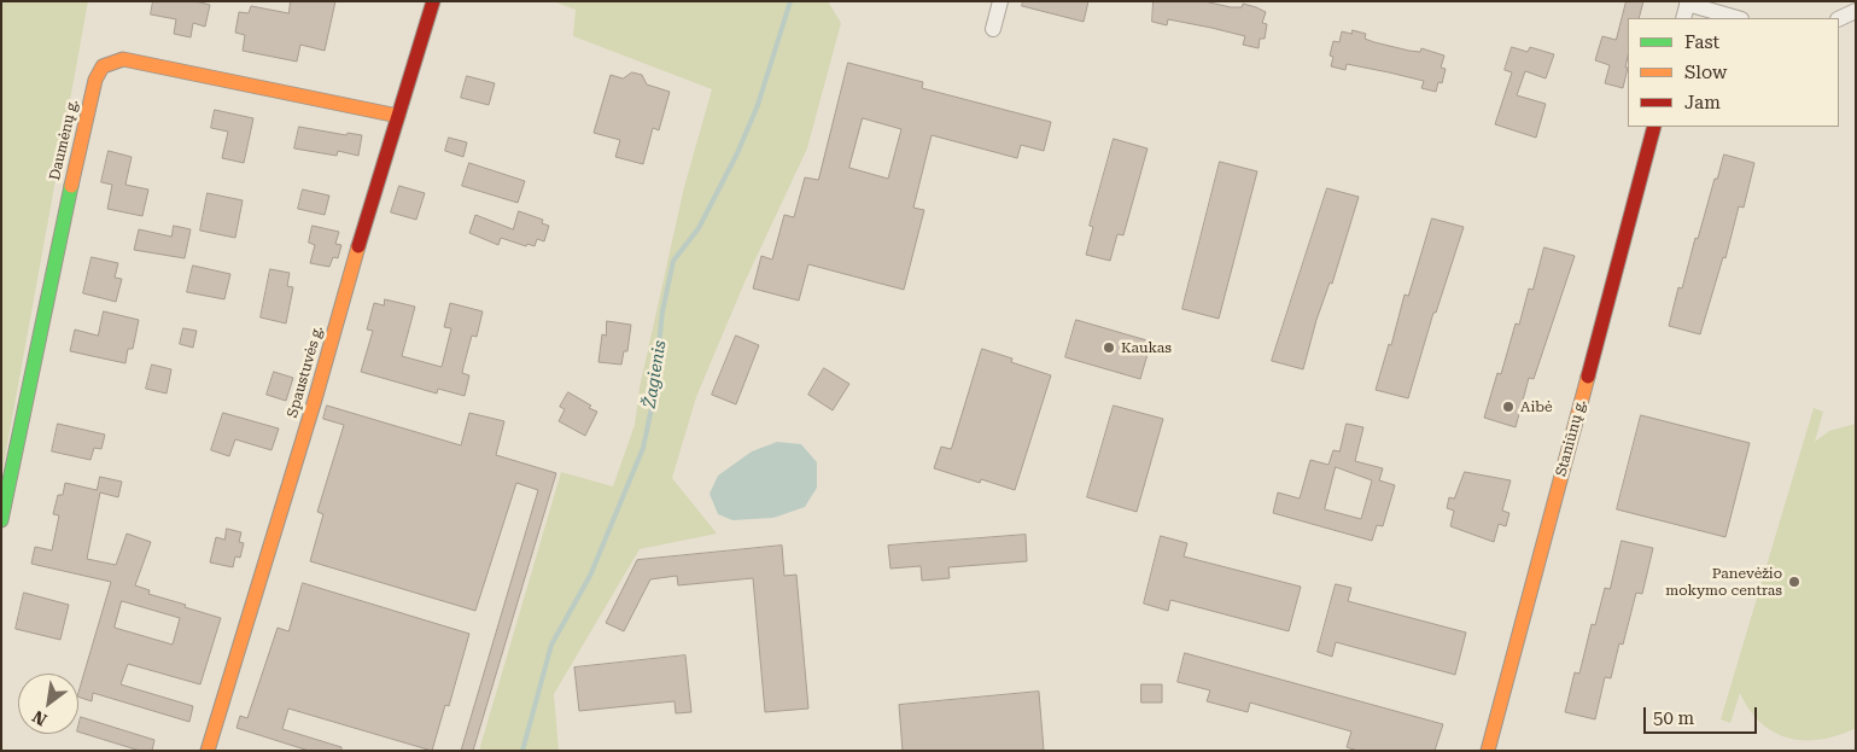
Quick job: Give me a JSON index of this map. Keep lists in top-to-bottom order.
{
  "streets": {
    "street": ["Daumėnų g.", "Spaustuvės g.", "Staniūnų g."]
  },
  "crossings": [
    ["Daumėnų g.", "Spaustuvės g."]
  ],
  "water": ["Žagienis"],
  "places": ["Kaukas", "Aibė", "Panevėžio mokymo centras"],
  "legend": ["Fast", "Slow", "Jam"],
  "scale_bar": "50 m",
  "north": "bottom left"
}
